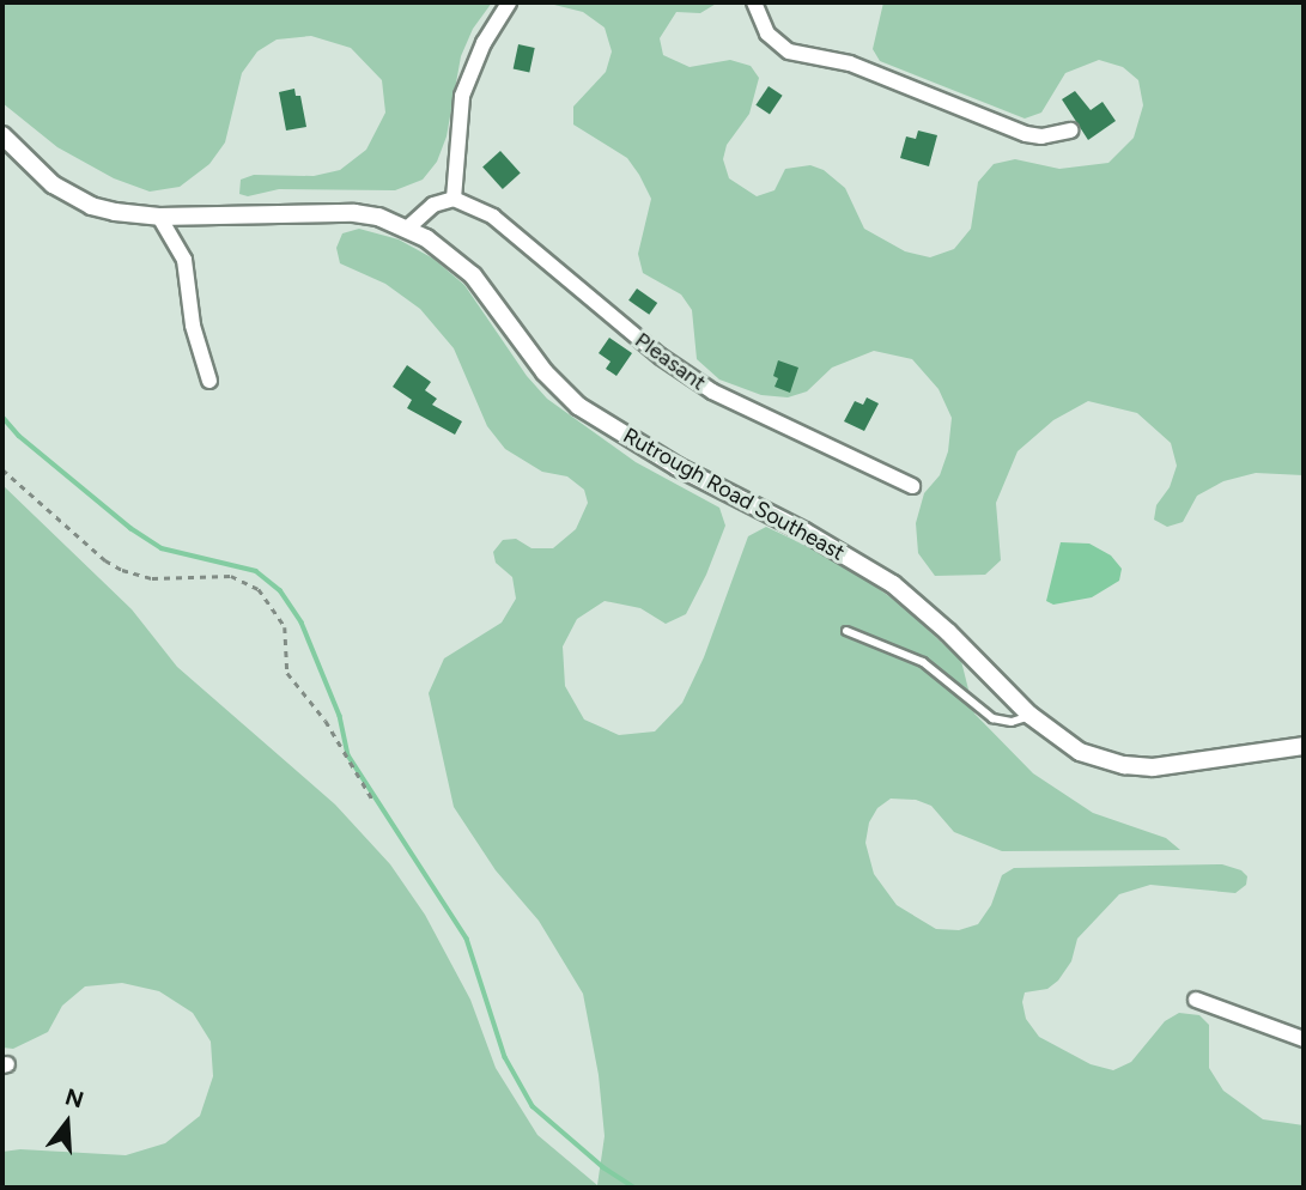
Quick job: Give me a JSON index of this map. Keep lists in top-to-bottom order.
{
  "streets": {
    "street": ["Pleasant", "Rutrough Road Southeast"]
  },
  "north": "top"
}
